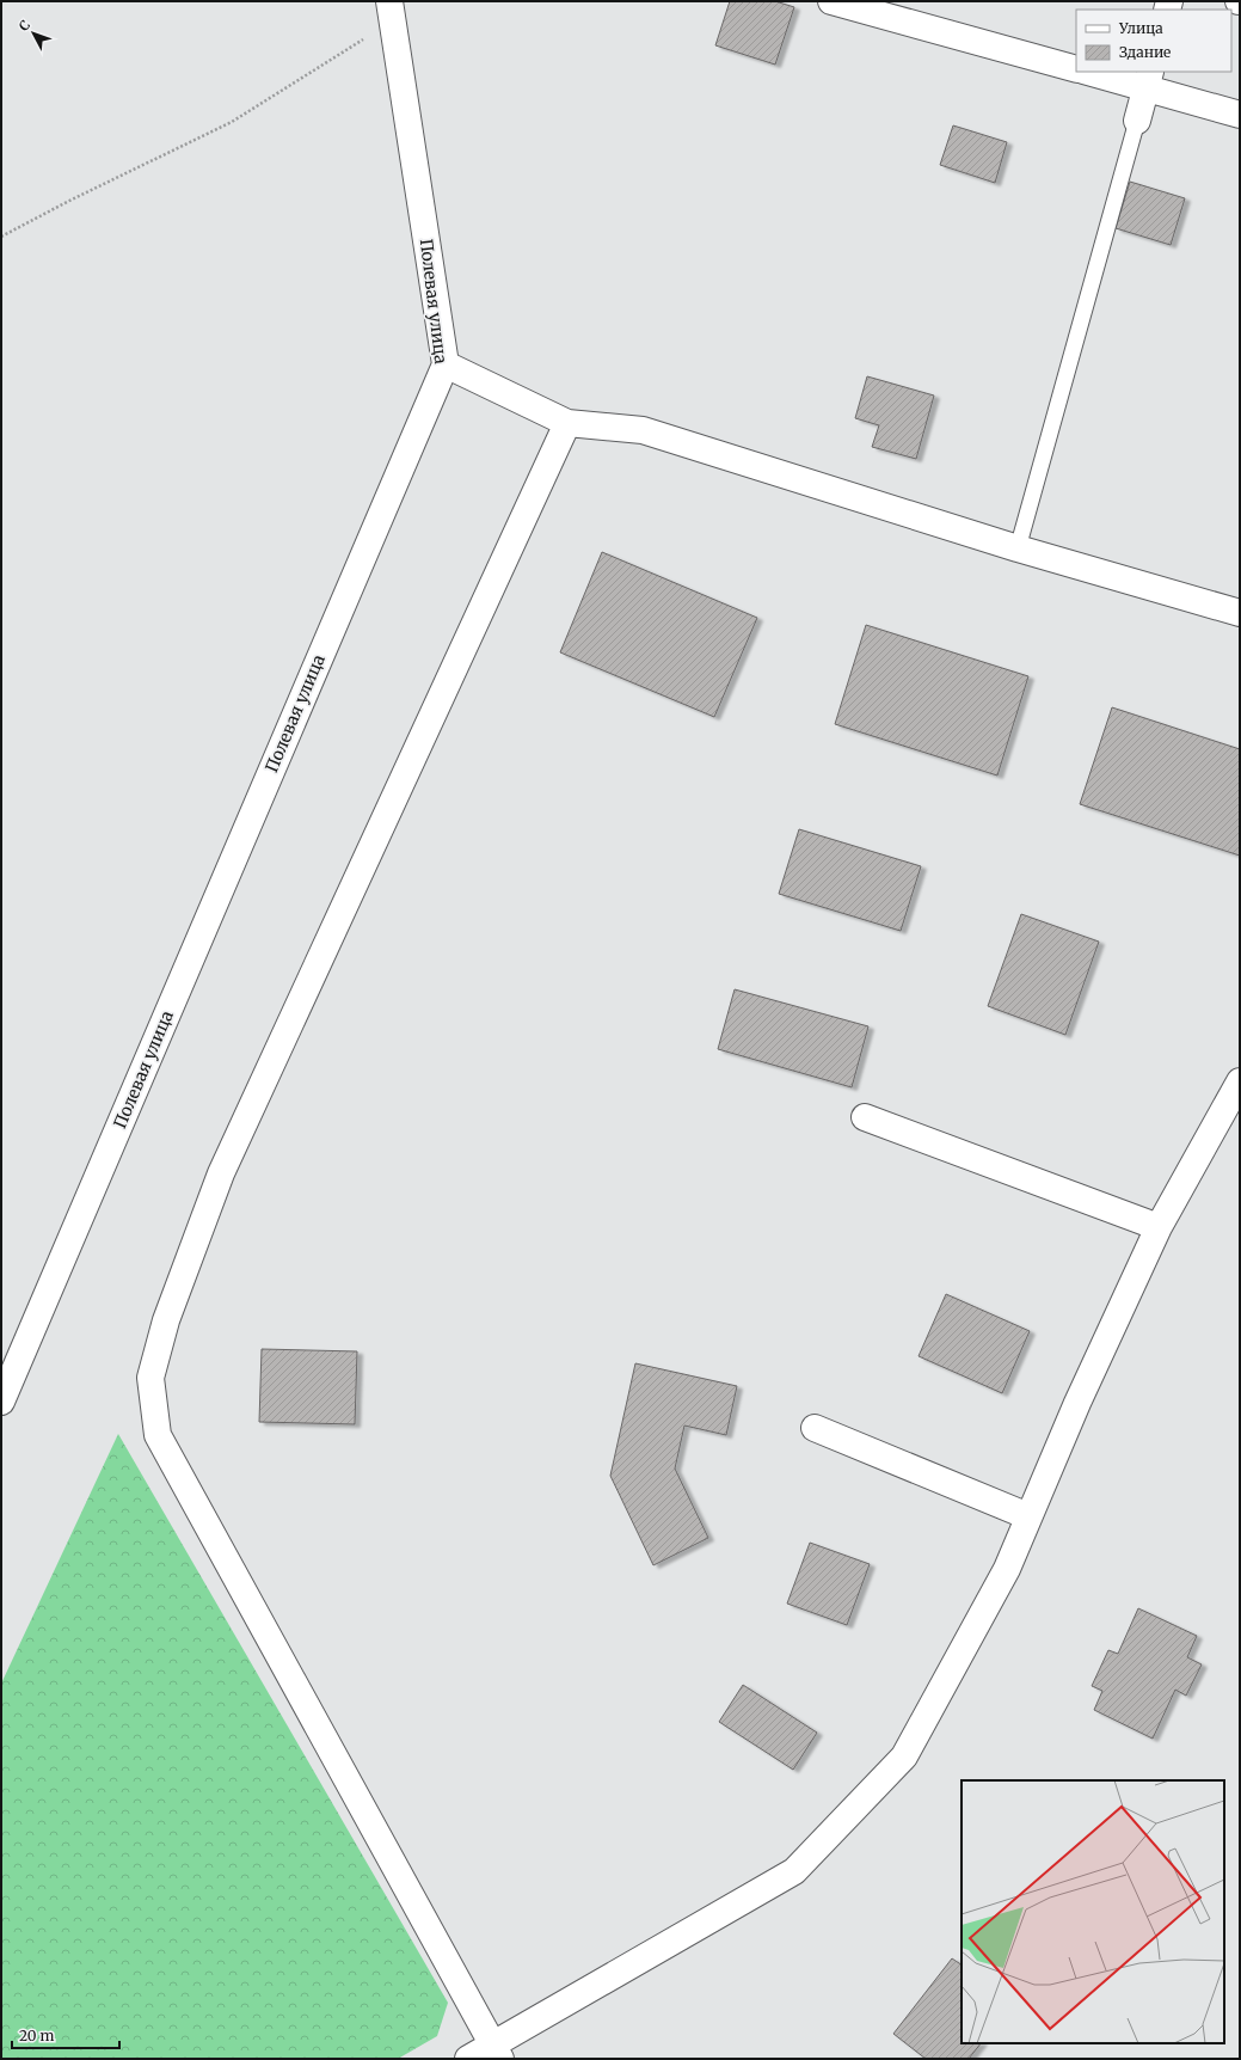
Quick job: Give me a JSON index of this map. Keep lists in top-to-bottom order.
{
  "streets": {
    "street": ["Полевая улица"]
  },
  "legend": ["Улица", "Здание"],
  "scale_bar": "20 m",
  "north": "top left"
}
